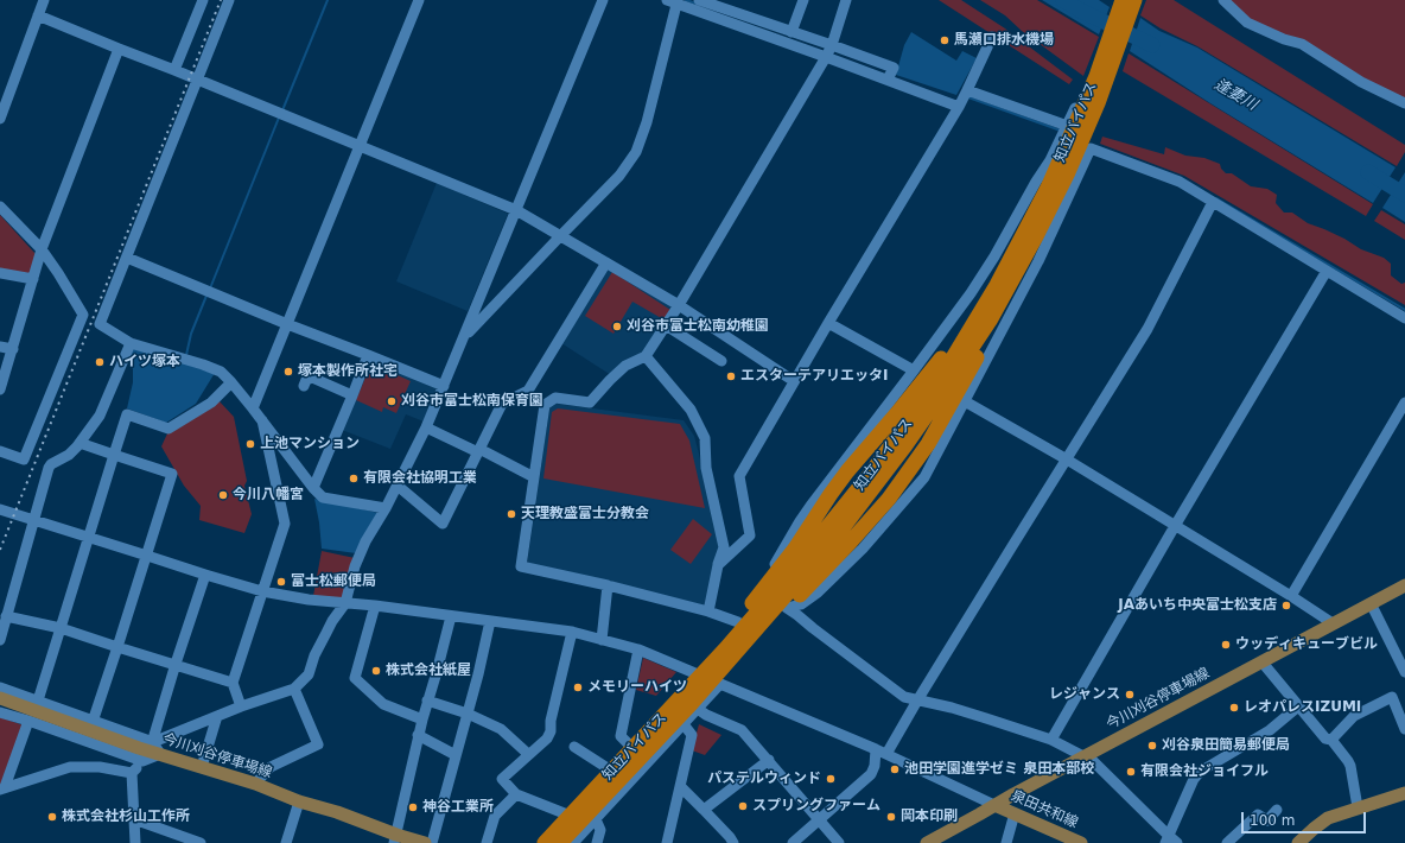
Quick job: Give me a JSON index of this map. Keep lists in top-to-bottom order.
{
  "streets": {
    "highway": ["知立バイパス"],
    "main road": ["今川刈谷停車場線", "泉田共和線"]
  },
  "crossings": [
    ["今川刈谷停車場線", "泉田共和線"]
  ],
  "water": ["逢妻川"],
  "places": [
    "馬瀬口排水機場",
    "刈谷市富士松南幼稚園",
    "ハイツ塚本",
    "塚本製作所社宅",
    "エスターテアリエッタⅠ",
    "刈谷市富士松南保育園",
    "上池マンション",
    "有限会社協明工業",
    "今川八幡宮",
    "天理教盛富士分教会",
    "富士松郵便局",
    "JAあいち中央富士松支店",
    "ウッディキューブビル",
    "株式会社紙屋",
    "メモリーハイツ",
    "レジャンス",
    "レオパレスIZUMI",
    "刈谷泉田簡易郵便局",
    "池田学園進学ゼミ 泉田本部校",
    "有限会社ジョイフル",
    "パステルウィンド",
    "スプリングファーム",
    "神谷工業所",
    "株式会社杉山工作所",
    "岡本印刷"
  ],
  "scale_bar": "100 m"
}
